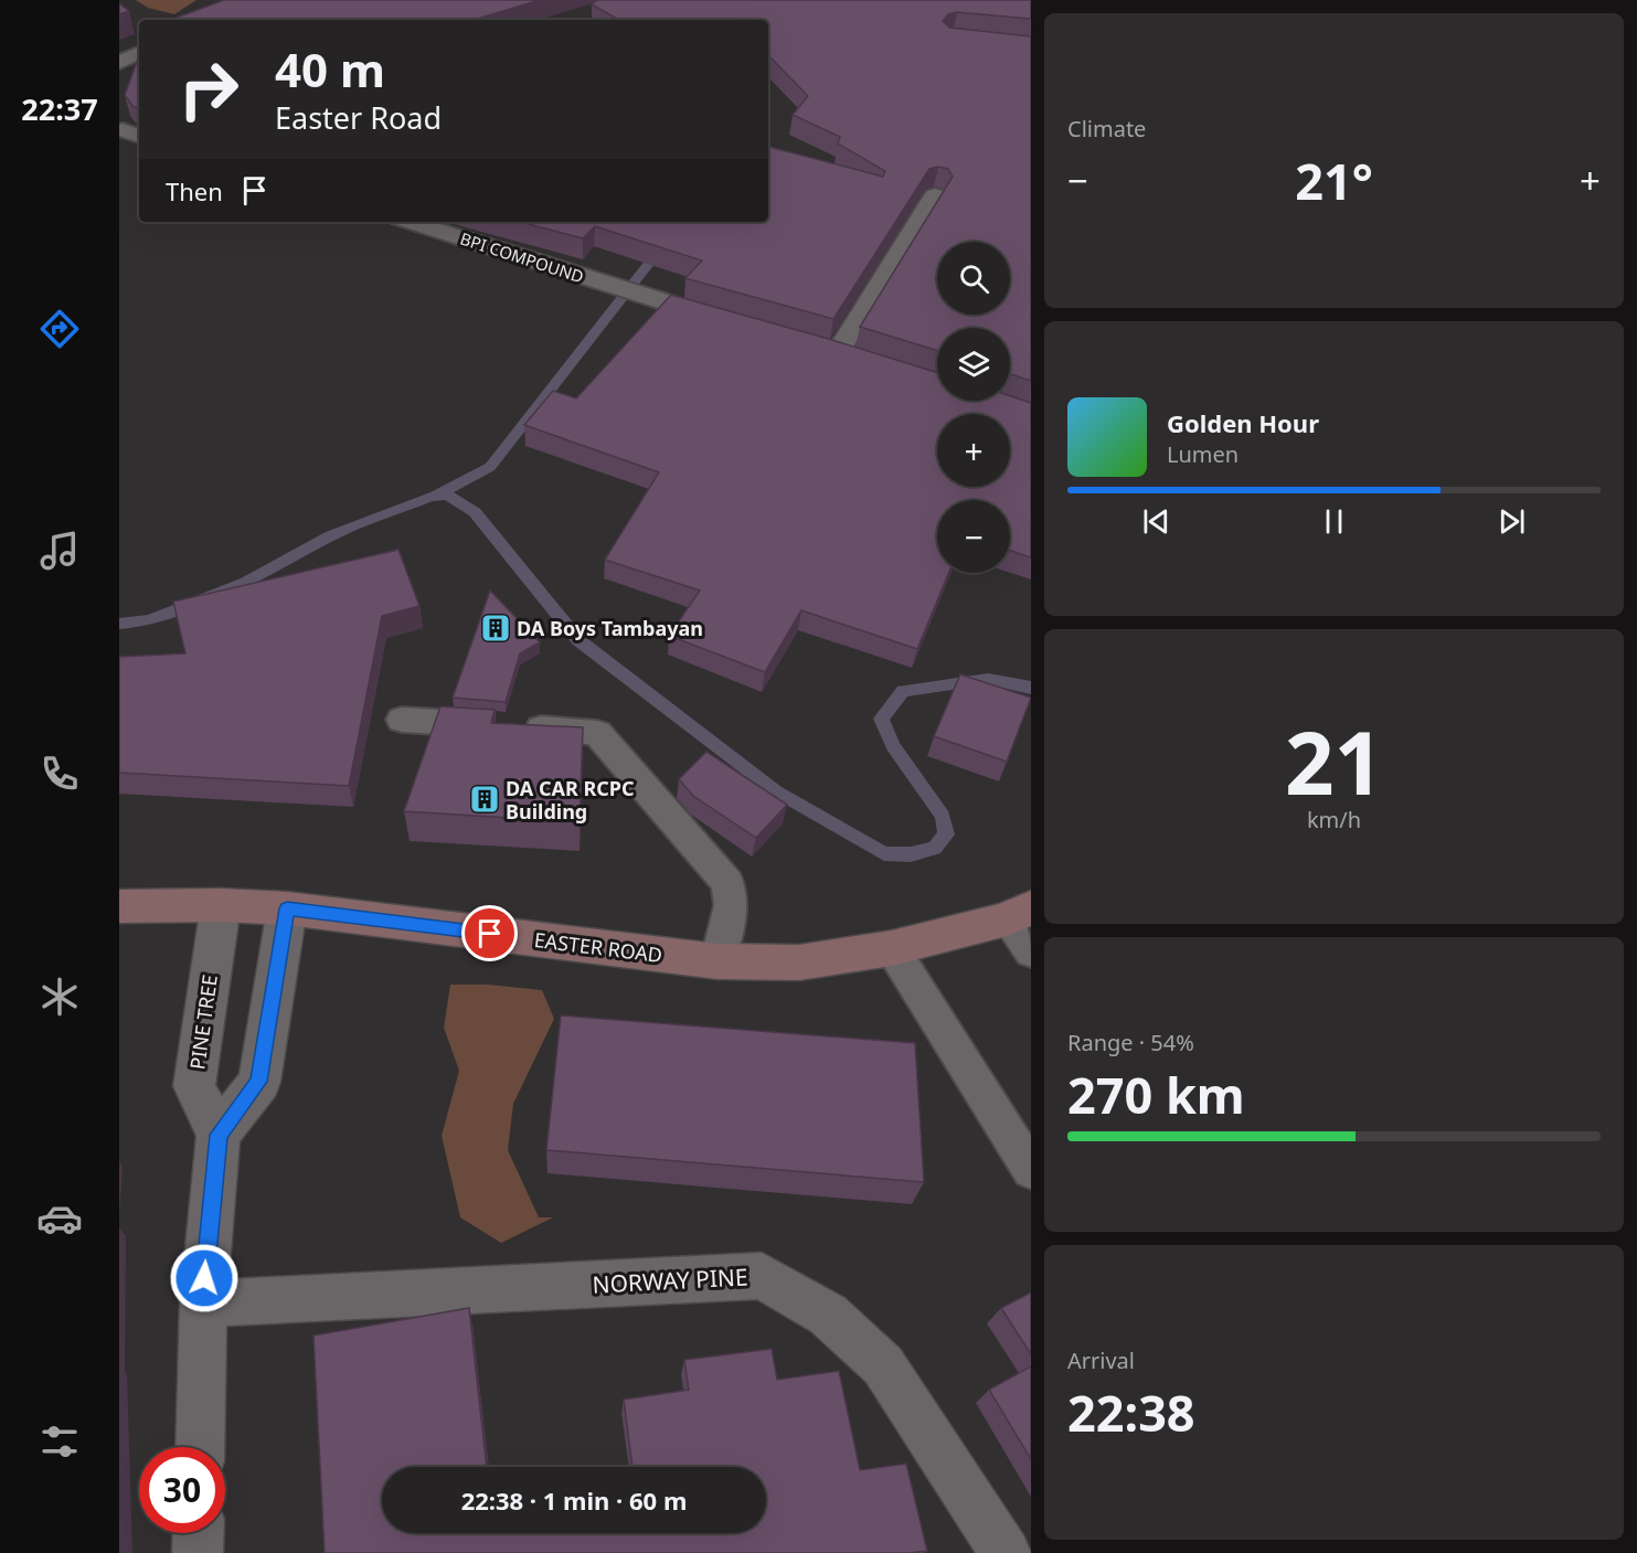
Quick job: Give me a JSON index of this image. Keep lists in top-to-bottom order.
{
  "streets": {
    "main road": ["EASTER ROAD"],
    "street": ["PINE TREE", "NORWAY PINE"],
    "lane": ["BPI COMPOUND"]
  },
  "crossings": [
    ["EASTER ROAD", "PINE TREE"]
  ],
  "places": {
    "building": ["DA Boys Tambayan", "DA CAR RCPC Building"]
  },
  "page": {
    "tabs": "22:37",
    "tile": [
      "Climate",
      ["21", "km/h"],
      ["Range · 54%", "270 km"],
      ["Arrival", "22:38"]
    ],
    "turn": ["40 m", "Easter Road"],
    "heat": ["−", "21°", "+"],
    "then": "Then",
    "map_buttons": ["+", "−"],
    "song": ["Golden Hour", "Lumen"],
    "limit": "30",
    "trip": "22:38 · 1 min · 60 m"
  }
}
